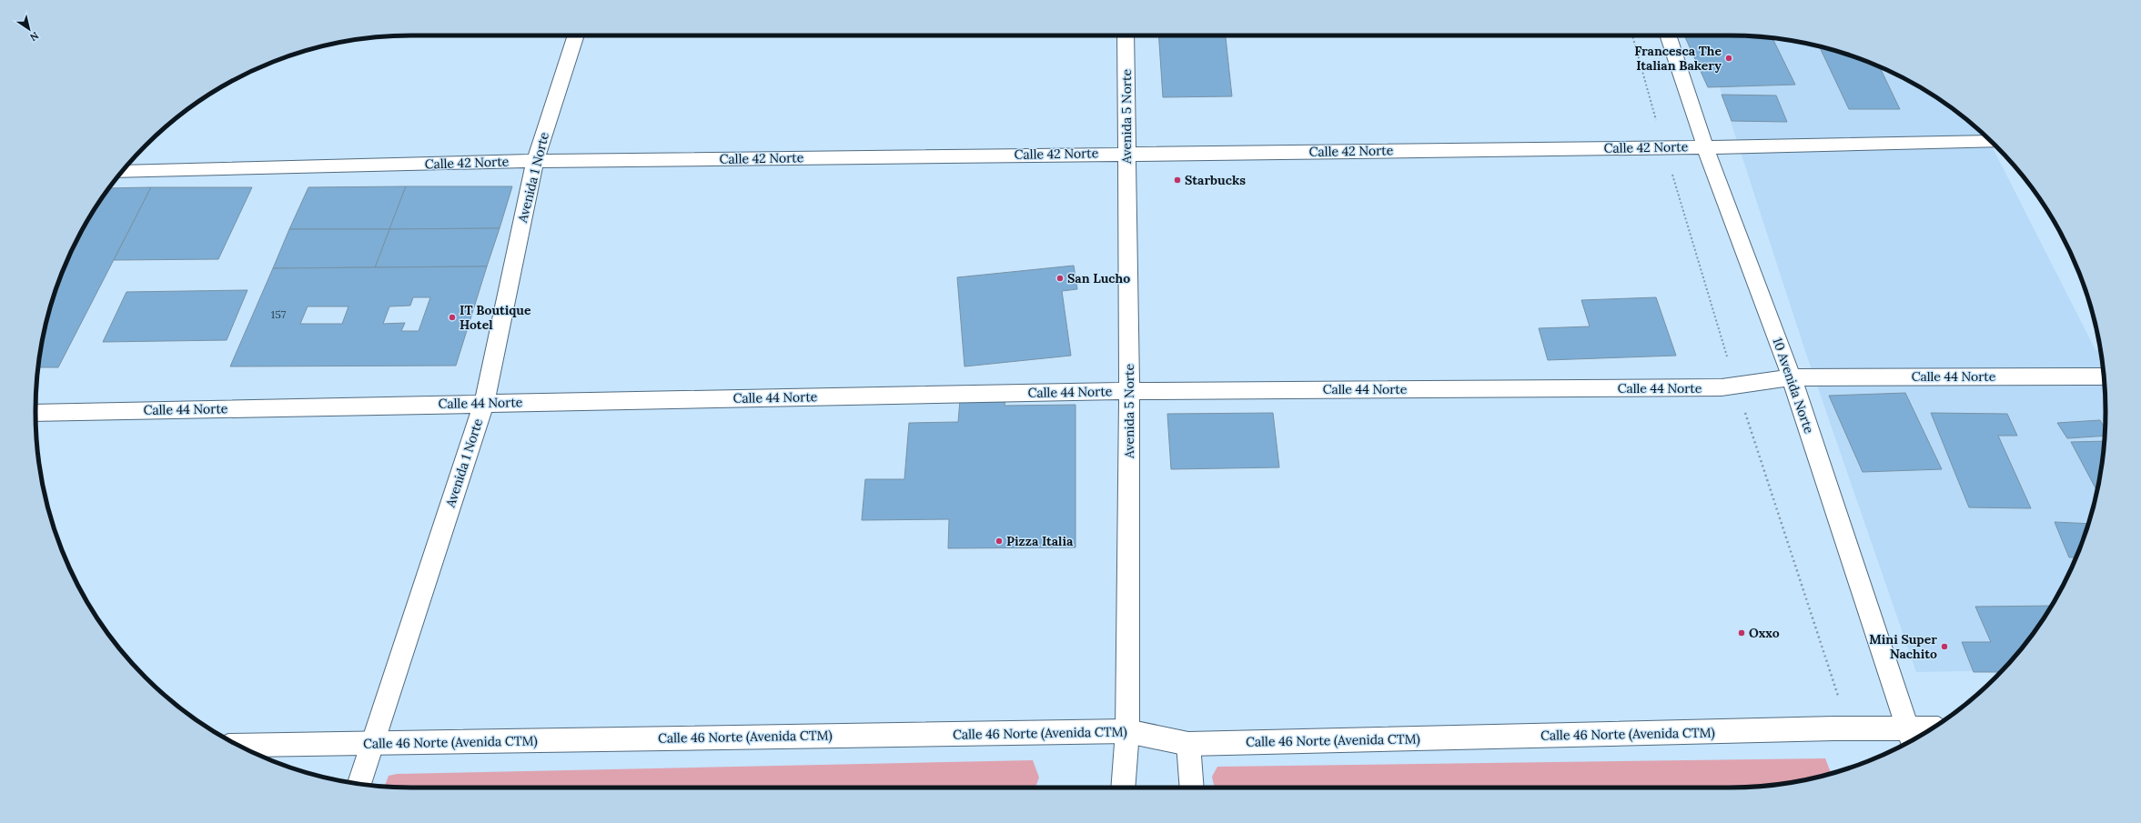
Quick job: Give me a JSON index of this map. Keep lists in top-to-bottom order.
{
  "streets": {
    "street": [
      "Avenida 5 Norte",
      "Calle 42 Norte",
      "Avenida 1 Norte",
      "Calle 44 Norte",
      "10 Avenida Norte",
      "Calle 46 Norte (Avenida CTM)"
    ]
  },
  "crossings": [
    ["Avenida 5 Norte", "Calle 42 Norte"],
    ["Avenida 5 Norte", "Calle 44 Norte"],
    ["Avenida 5 Norte", "Calle 46 Norte (Avenida CTM)"],
    ["Calle 42 Norte", "Avenida 1 Norte"],
    ["Calle 42 Norte", "10 Avenida Norte"],
    ["Avenida 1 Norte", "Calle 44 Norte"],
    ["Avenida 1 Norte", "Calle 46 Norte (Avenida CTM)"],
    ["Calle 44 Norte", "10 Avenida Norte"],
    ["10 Avenida Norte", "Calle 46 Norte (Avenida CTM)"]
  ],
  "places": [
    "Francesca The Italian Bakery",
    "Starbucks",
    "San Lucho",
    "IT Boutique Hotel",
    "Pizza Italia",
    "Oxxo",
    "Mini Super Nachito"
  ],
  "house_numbers": ["157"],
  "north": "bottom right"
}
